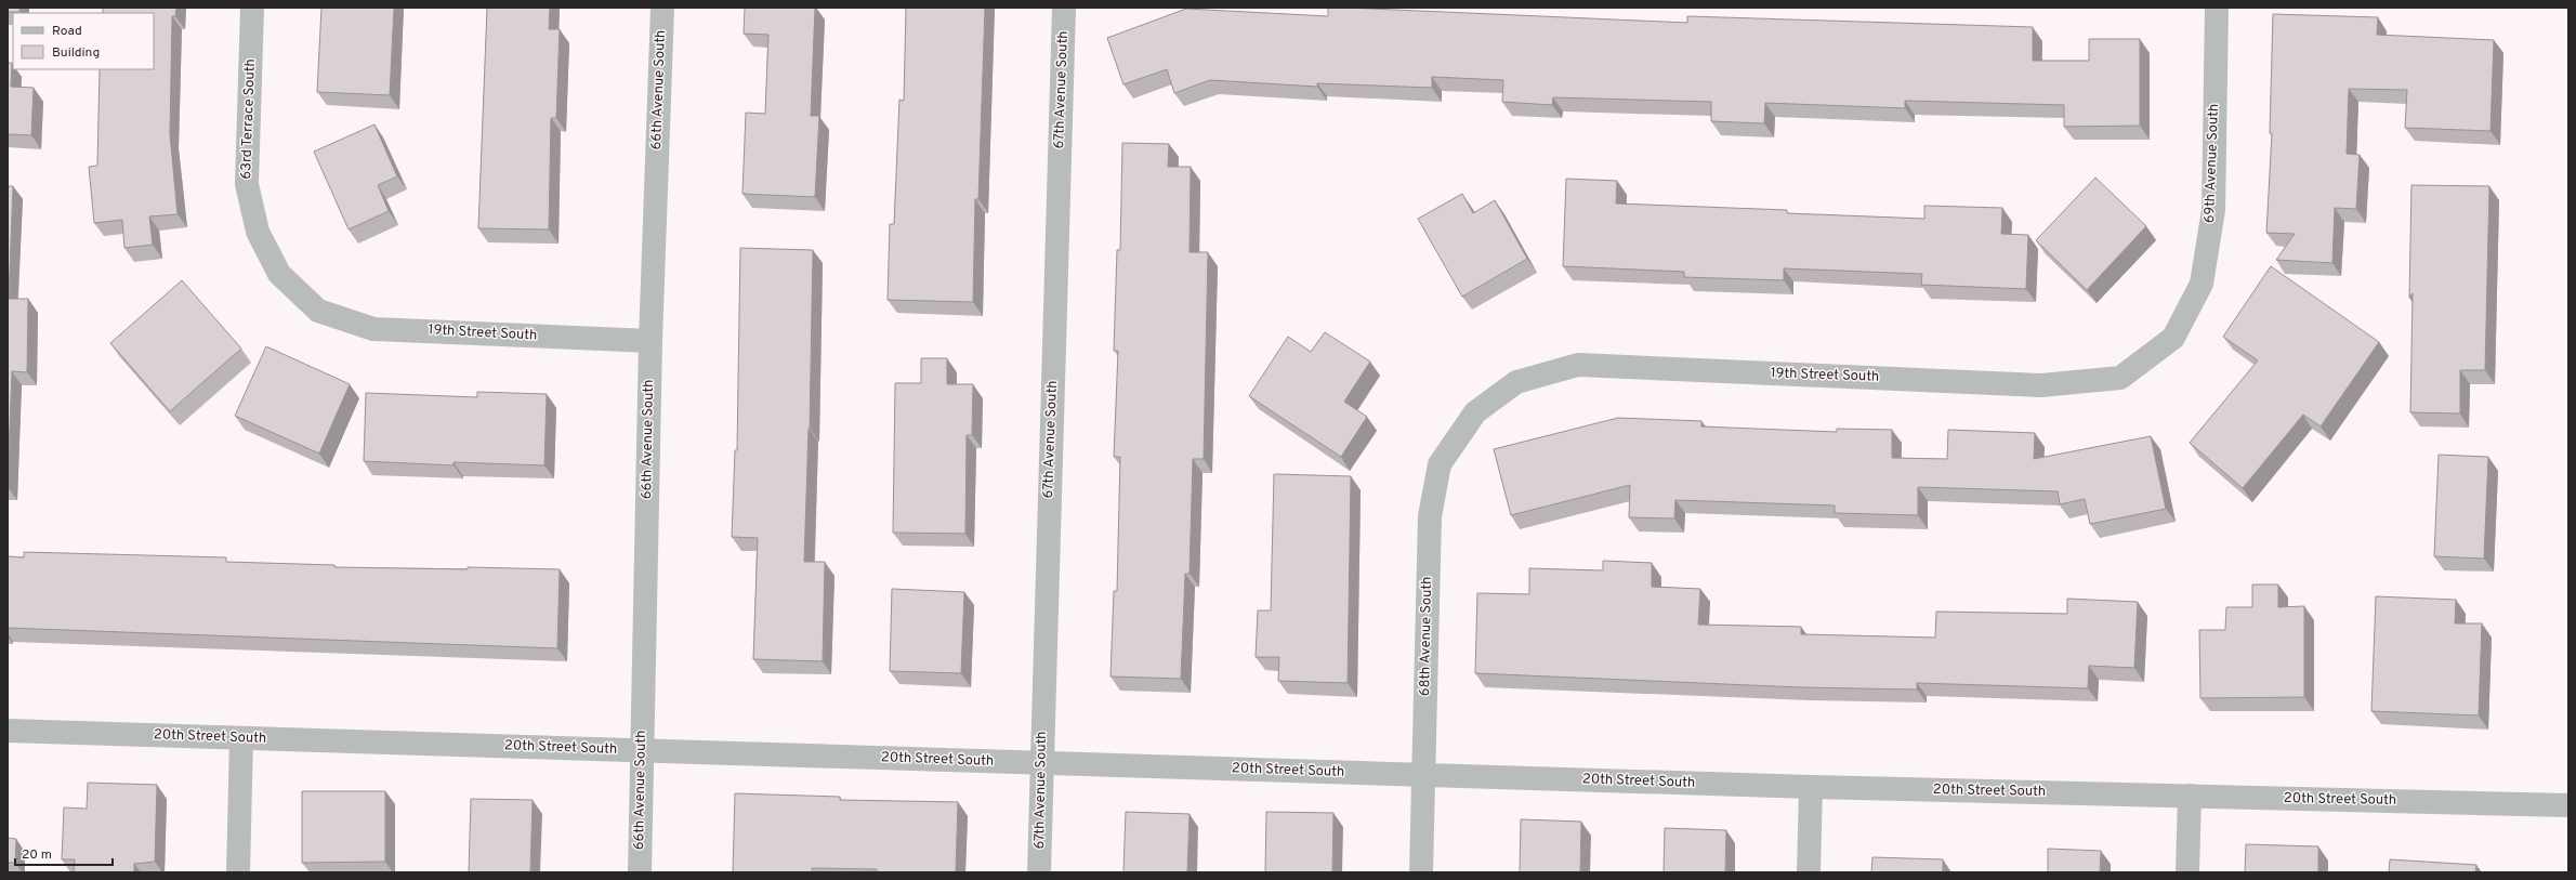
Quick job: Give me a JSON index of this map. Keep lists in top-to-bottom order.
{
  "streets": {
    "street": [
      "66th Avenue South",
      "67th Avenue South",
      "63rd Terrace South",
      "69th Avenue South",
      "19th Street South",
      "68th Avenue South",
      "20th Street South"
    ]
  },
  "crossings": [
    ["66th Avenue South", "19th Street South"],
    ["66th Avenue South", "20th Street South"],
    ["67th Avenue South", "20th Street South"],
    ["63rd Terrace South", "19th Street South"],
    ["69th Avenue South", "19th Street South"],
    ["19th Street South", "68th Avenue South"],
    ["68th Avenue South", "20th Street South"]
  ],
  "legend": ["Road", "Building"],
  "scale_bar": "20 m"
}
